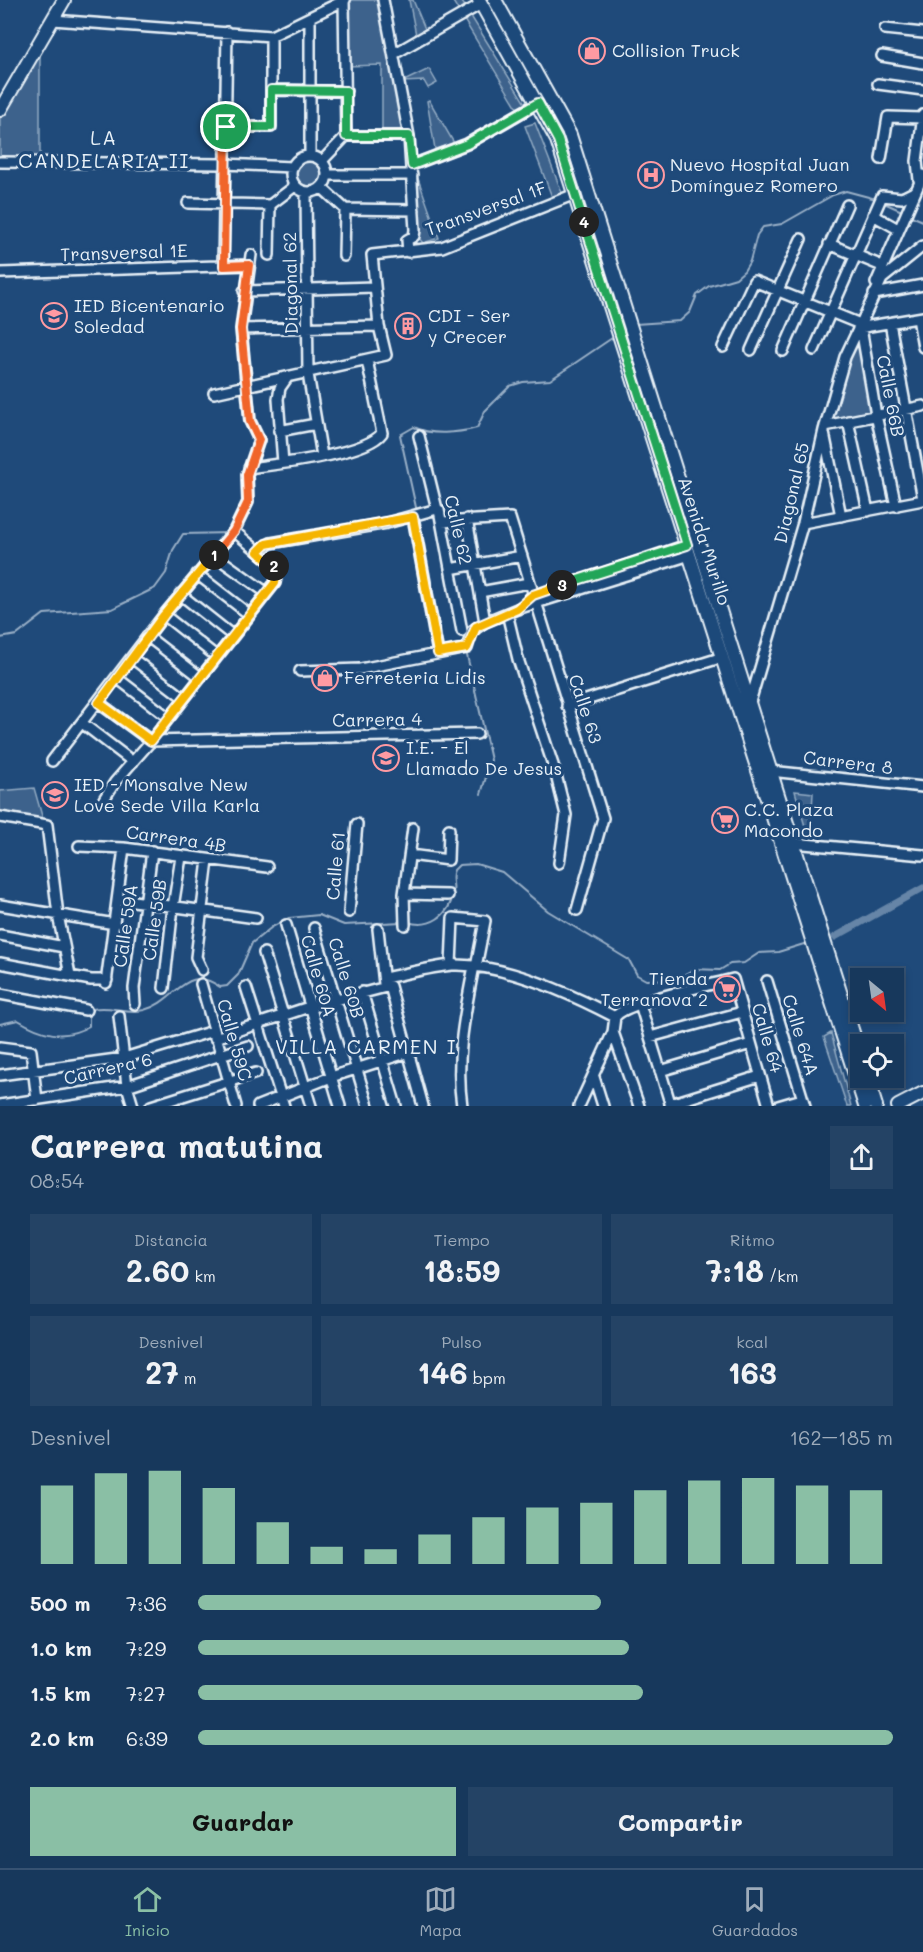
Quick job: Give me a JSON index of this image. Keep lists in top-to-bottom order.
{
  "streets": {
    "main road": ["Avenida Murillo"],
    "street": [
      "Transversal 1F",
      "Transversal 1E",
      "Diagonal 62",
      "Calle 66B",
      "Diagonal 65",
      "Calle 62",
      "Calle 63",
      "Carrera 4",
      "Carrera 8",
      "Carrera 4B",
      "Calle 61",
      "Calle 59B",
      "Calle 59A",
      "Calle 60A",
      "Calle 60B",
      "Calle 64A",
      "Calle 64",
      "Calle 59C",
      "Carrera 6"
    ]
  },
  "crossings": [
    ["Transversal 1F", "Avenida Murillo"],
    ["Calle 66B", "Diagonal 65"],
    ["Diagonal 65", "Avenida Murillo"],
    ["Avenida Murillo", "Carrera 8"],
    ["Carrera 4B", "Calle 59B"],
    ["Carrera 4B", "Calle 59A"],
    ["Calle 59C", "Carrera 6"]
  ],
  "districts": ["LA CANDELARIA II", "VILLA CARMEN I"],
  "places": {
    "shop": ["Collision Truck", "Ferreteria Lidis"],
    "hospital": ["Nuevo Hospital Juan Domínguez Romero"],
    "school or university": ["IED Bicentenario Soledad", "I.E. - El Llamado De Jesus", "IED - Monsalve New Love Sede Villa Karla"],
    "building": ["CDI - Ser y Crecer"],
    "supermarket": ["C.C. Plaza Macondo", "Tienda Terranova 2"]
  },
  "north": "bottom right",
  "page": {
    "pins": [
      "4",
      "1",
      "2",
      "3"
    ],
    "heading": ["Carrera matutina", "08:54"],
    "stats": [
      ["Distancia", "2.60 km"],
      ["Tiempo", "18:59"],
      ["Ritmo", "7:18 /km"],
      ["Desnivel", "27 m"],
      ["Pulso", "146 bpm"],
      ["kcal", "163"]
    ],
    "chart": ["Desnivel", "162–185 m"],
    "list": [
      {
        "name": "500 m",
        "note": "7:36"
      },
      {
        "name": "1.0 km",
        "note": "7:29"
      },
      {
        "name": "1.5 km",
        "note": "7:27"
      },
      {
        "name": "2.0 km",
        "note": "6:39"
      }
    ],
    "buttons": ["Guardar", "Compartir"],
    "tabs": ["Inicio", "Mapa", "Guardados"]
  }
}
